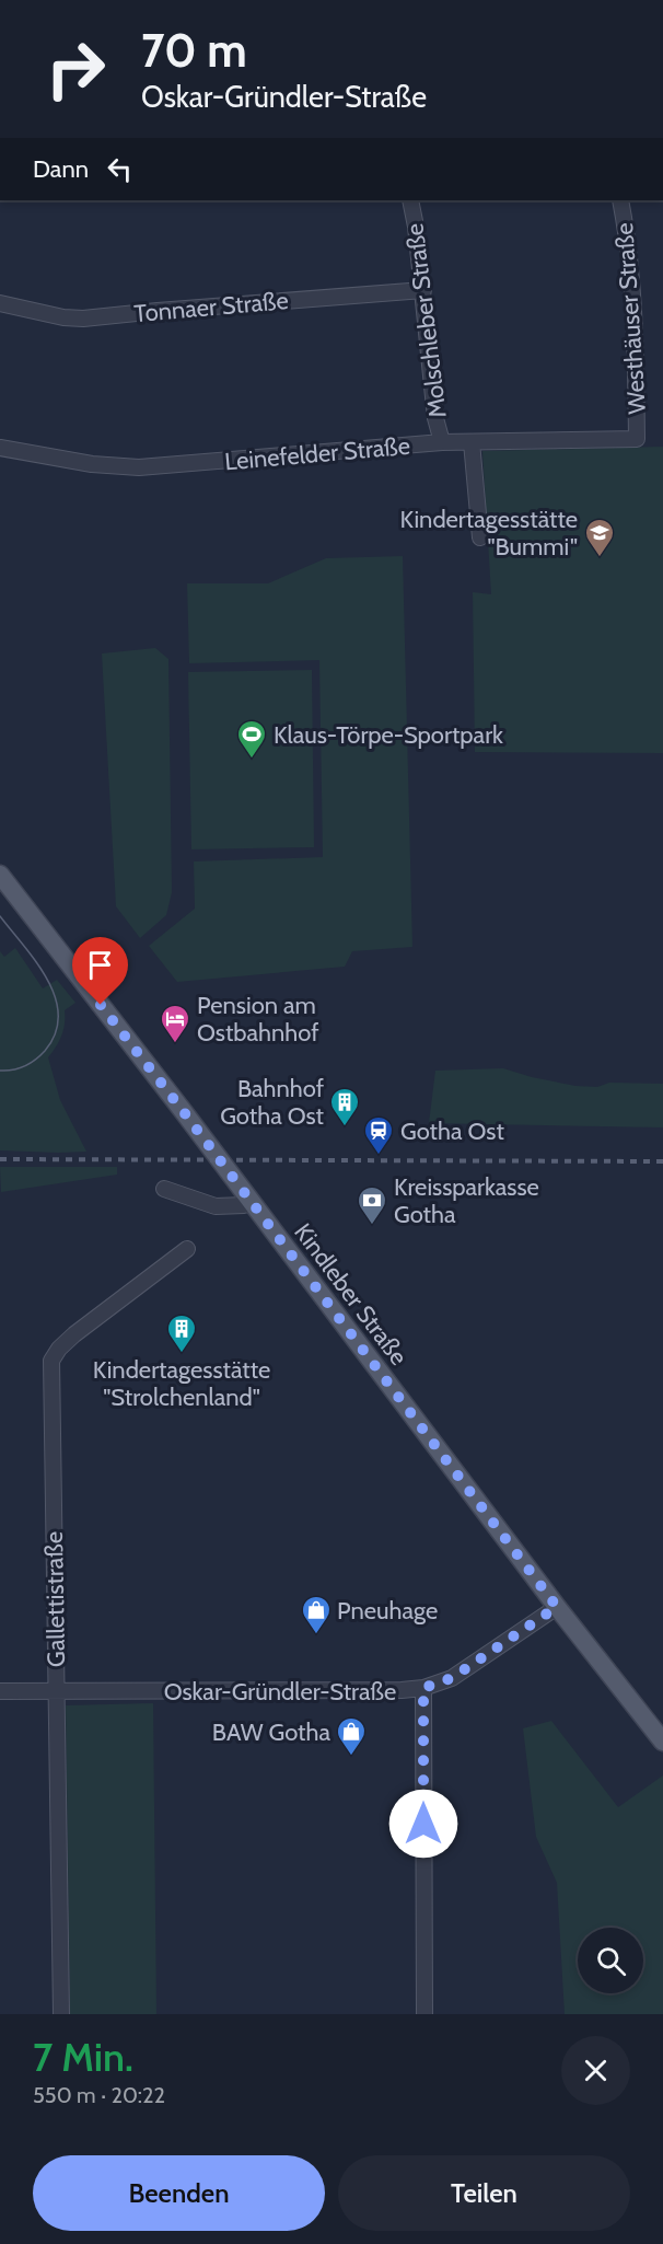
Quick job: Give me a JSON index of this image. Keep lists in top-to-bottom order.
{
  "streets": {
    "main road": ["Kindleber Straße"],
    "street": [
      "Tonnaer Straße",
      "Westhäuser Straße",
      "Molschleber Straße",
      "Leinefelder Straße",
      "Gallettistraße",
      "Oskar-Gründler-Straße"
    ]
  },
  "crossings": [
    ["Tonnaer Straße", "Molschleber Straße"],
    ["Westhäuser Straße", "Leinefelder Straße"],
    ["Molschleber Straße", "Leinefelder Straße"],
    ["Kindleber Straße", "Oskar-Gründler-Straße"],
    ["Gallettistraße", "Oskar-Gründler-Straße"]
  ],
  "places": {
    "school or university": ["Kindertagesstätte \"Bummi\""],
    "sports": ["Klaus-Törpe-Sportpark"],
    "hotel": ["Pension am Ostbahnhof"],
    "building": ["Bahnhof Gotha Ost", "Kindertagesstätte \"Strolchenland\""],
    "station": ["Gotha Ost"],
    "bank": ["Kreissparkasse Gotha"],
    "shop": ["Pneuhage", "BAW Gotha"]
  },
  "page": {
    "turn": ["70 m", "Oskar-Gründler-Straße"],
    "then": "Dann",
    "heading": ["7 Min.", "550 m · 20:22"],
    "buttons": ["Beenden", "Teilen"]
  }
}
